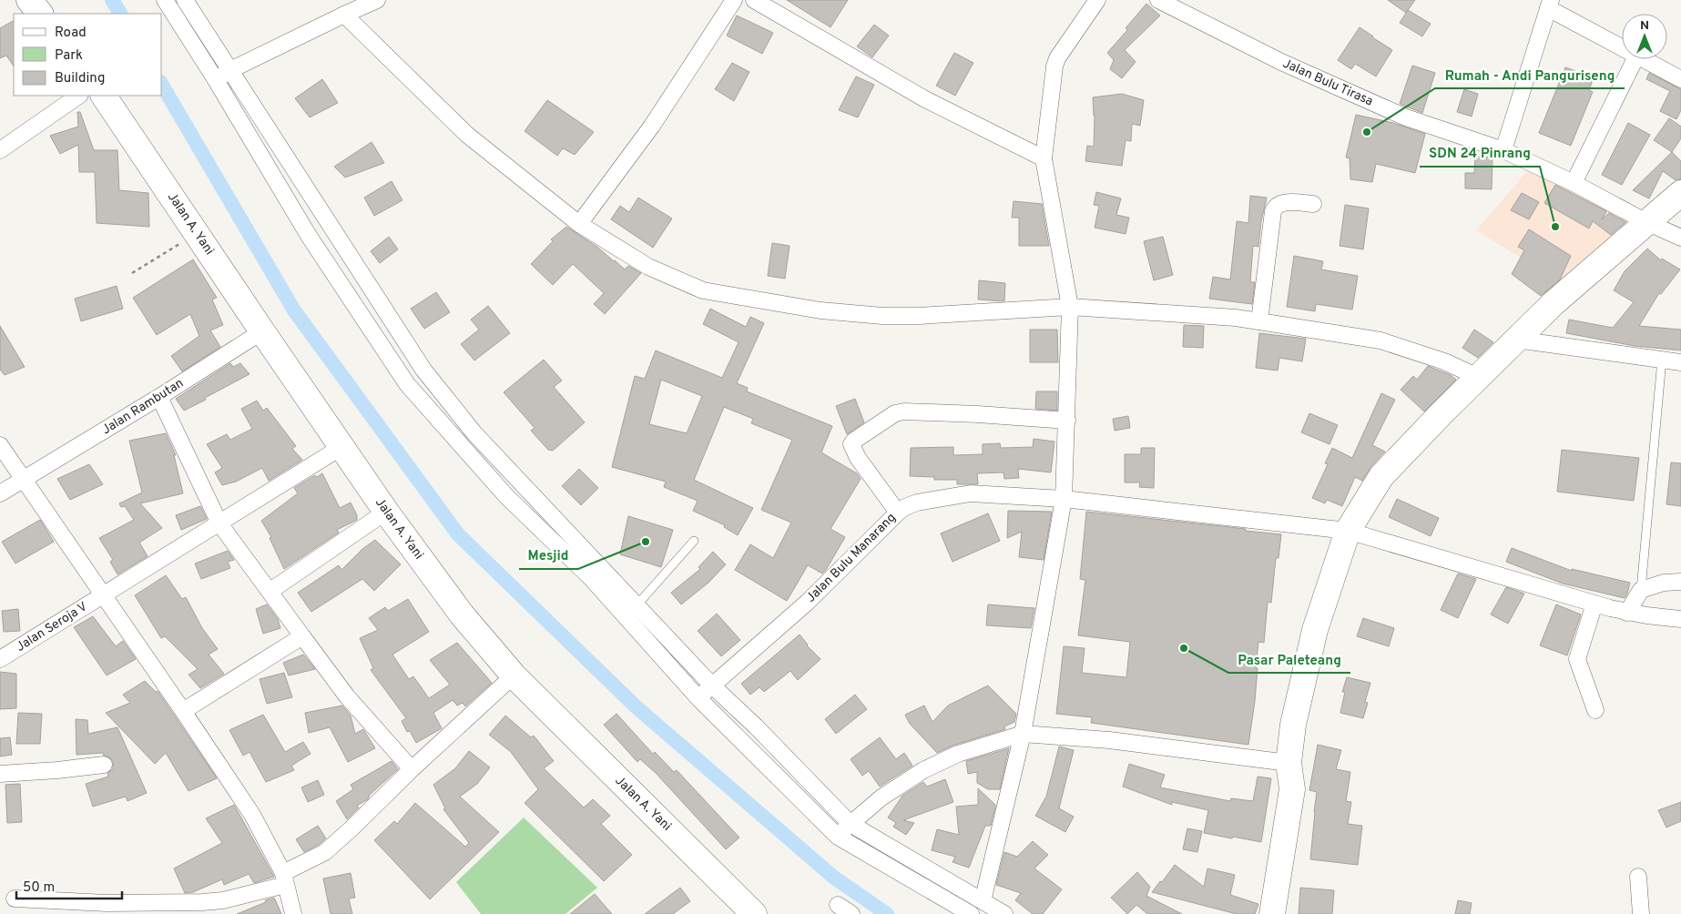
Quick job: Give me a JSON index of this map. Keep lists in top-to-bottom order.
{
  "streets": {
    "main road": ["Jalan A. Yani"],
    "street": [
      "Jalan Bulu Tirasa",
      "Jalan Rambutan",
      "Jalan Bulu Manarang",
      "Jalan Seroja V"
    ]
  },
  "crossings": [
    ["Jalan A. Yani", "Jalan Rambutan"],
    ["Jalan A. Yani", "Jalan Seroja V"]
  ],
  "places": [
    "Rumah - Andi Panguriseng",
    "SDN 24 Pinrang",
    "Mesjid",
    "Pasar Paleteang"
  ],
  "legend": ["Road", "Park", "Building"],
  "scale_bar": "50 m",
  "north": "top"
}
